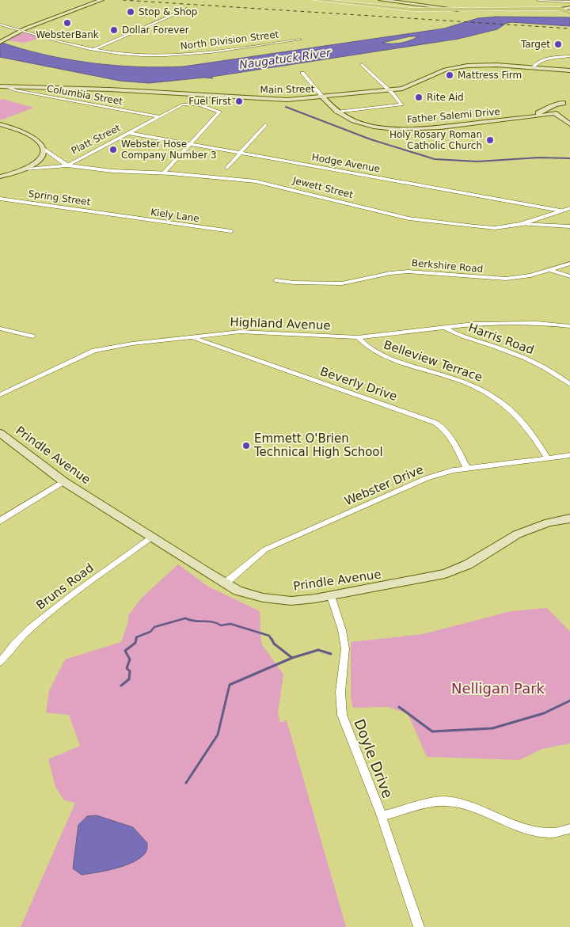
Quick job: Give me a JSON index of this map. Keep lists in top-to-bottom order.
{
  "streets": {
    "main road": [
      "Main Street",
      "Father Salemi Drive",
      "Platt Street",
      "Prindle Avenue"
    ],
    "street": [
      "North Division Street",
      "Columbia Street",
      "Hodge Avenue",
      "Jewett Street",
      "Spring Street",
      "Kiely Lane",
      "Berkshire Road",
      "Highland Avenue",
      "Harris Road",
      "Belleview Terrace",
      "Beverly Drive",
      "Webster Drive",
      "Bruns Road",
      "Doyle Drive"
    ]
  },
  "crossings": [
    ["Main Street", "Columbia Street"],
    ["Main Street", "Father Salemi Drive"],
    ["Columbia Street", "Platt Street"],
    ["Platt Street", "Hodge Avenue"],
    ["Platt Street", "Jewett Street"],
    ["Hodge Avenue", "Jewett Street"],
    ["Spring Street", "Kiely Lane"],
    ["Highland Avenue", "Harris Road"],
    ["Highland Avenue", "Belleview Terrace"],
    ["Highland Avenue", "Beverly Drive"],
    ["Belleview Terrace", "Webster Drive"],
    ["Beverly Drive", "Webster Drive"],
    ["Prindle Avenue", "Webster Drive"],
    ["Prindle Avenue", "Bruns Road"],
    ["Prindle Avenue", "Doyle Drive"]
  ],
  "water": ["Naugatuck River"],
  "parks": ["Nelligan Park"],
  "places": [
    "Stop & Shop",
    "WebsterBank",
    "Dollar Forever",
    "Target",
    "Mattress Firm",
    "Rite Aid",
    "Fuel First",
    "Holy Rosary Roman Catholic Church",
    "Webster Hose Company Number 3",
    "Emmett O'Brien Technical High School"
  ]
}
